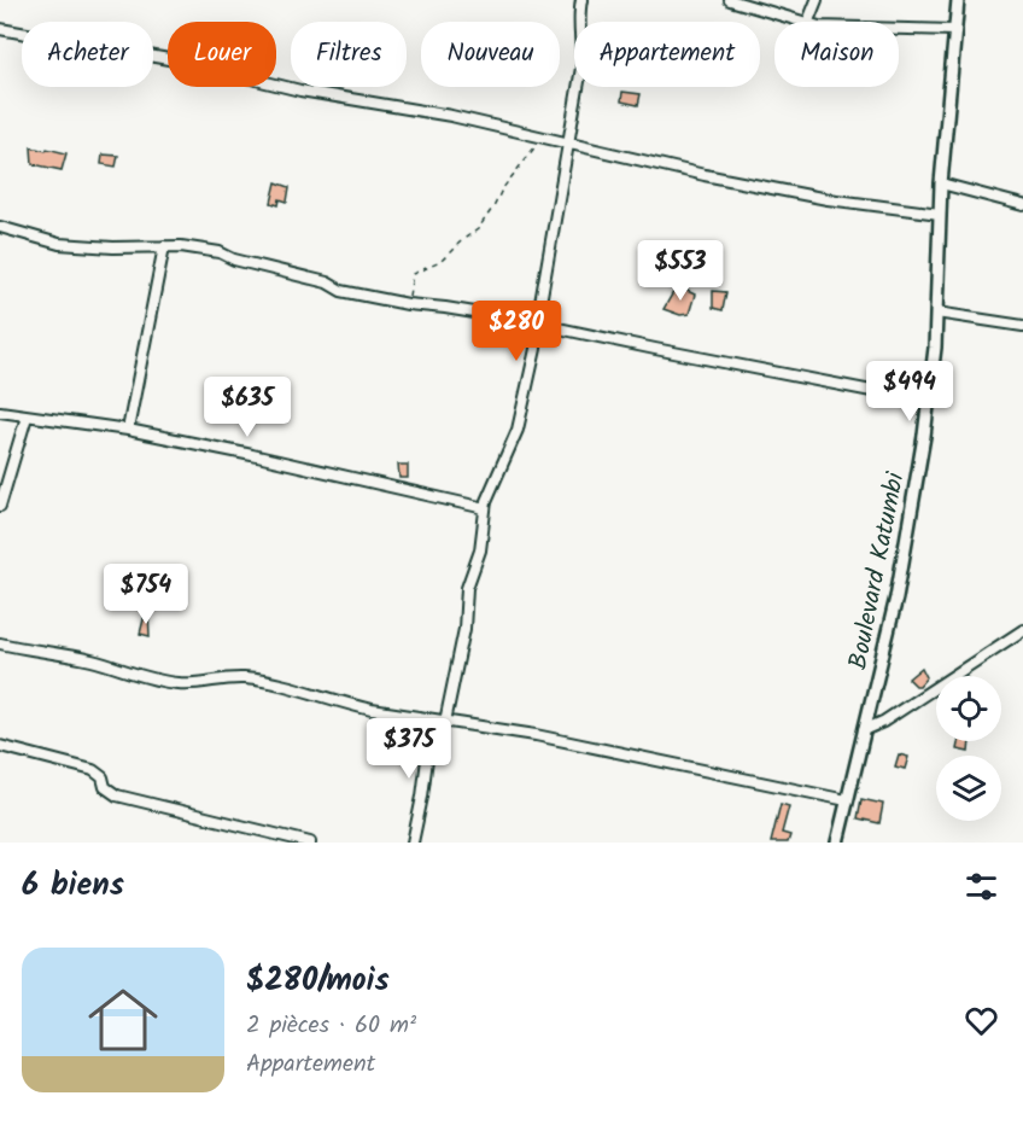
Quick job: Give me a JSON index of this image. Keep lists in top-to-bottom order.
{
  "streets": {
    "street": ["Boulevard Katumbi"]
  },
  "page": {
    "chip": [
      "Acheter",
      "Louer",
      "Filtres",
      "Nouveau",
      "Appartement",
      "Maison"
    ],
    "price": [
      "$553",
      "$280",
      "$494",
      "$635",
      "$754",
      "$375"
    ],
    "heading": "6 biens",
    "list": [
      {
        "name": "$280/mois",
        "note": "2 pièces · 60 m² · Appartement"
      }
    ]
  }
}
